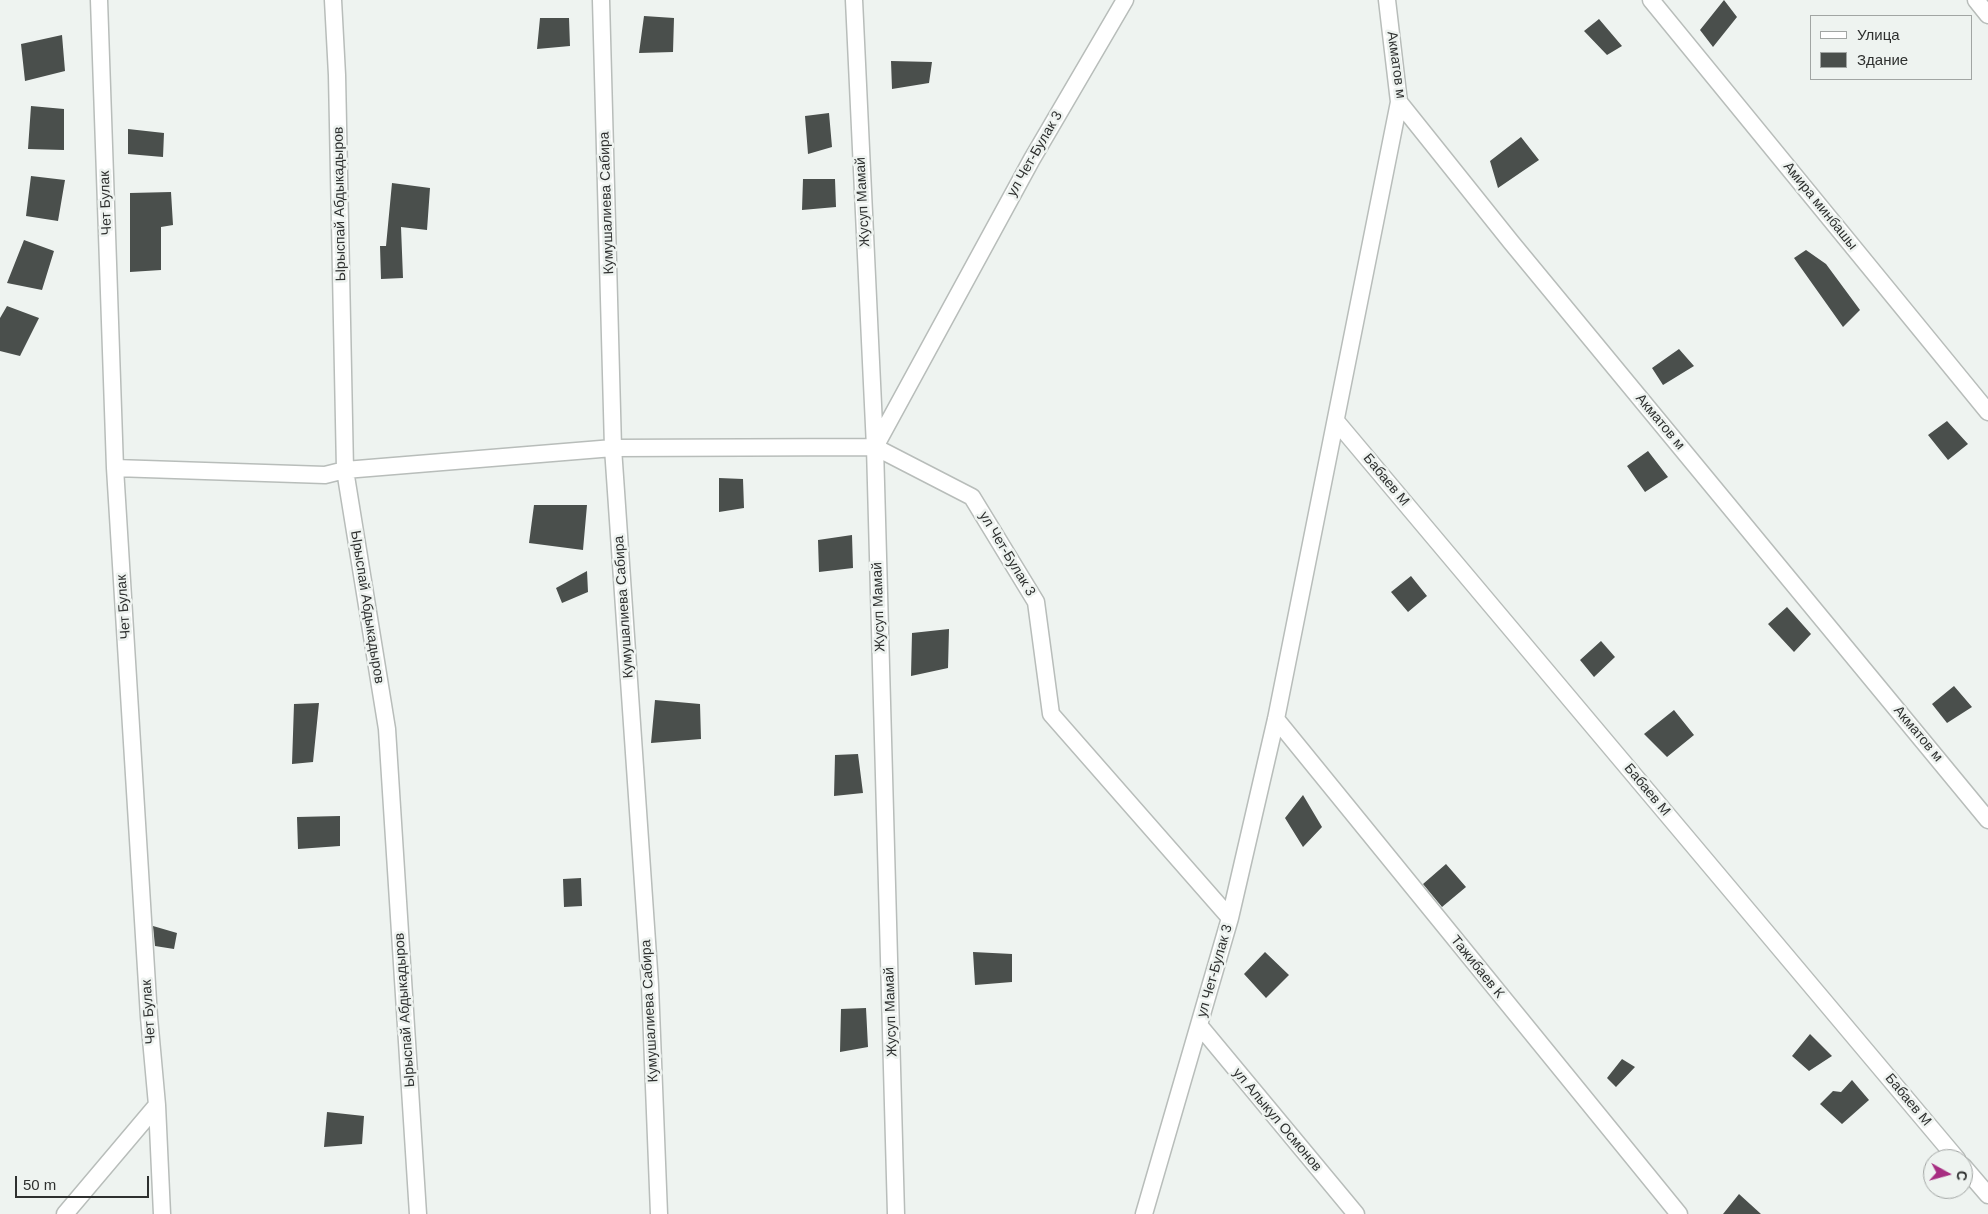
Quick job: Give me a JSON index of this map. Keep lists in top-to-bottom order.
{
  "streets": {
    "street": [
      "Акматов м",
      "ул Чет-Булак 3",
      "Жусуп Мамай",
      "Чет Булак",
      "Кумушалиева Сабира",
      "Ырыспай Абдыкадыров",
      "Амира минбашы",
      "Бабаев М",
      "Тажибаев К",
      "ул Алыкул Осмонов"
    ]
  },
  "crossings": [
    ["ул Чет-Булак 3", "Жусуп Мамай"],
    ["ул Чет-Булак 3", "ул Алыкул Осмонов"]
  ],
  "legend": ["Улица", "Здание"],
  "scale_bar": "50 m",
  "north": "right"
}
